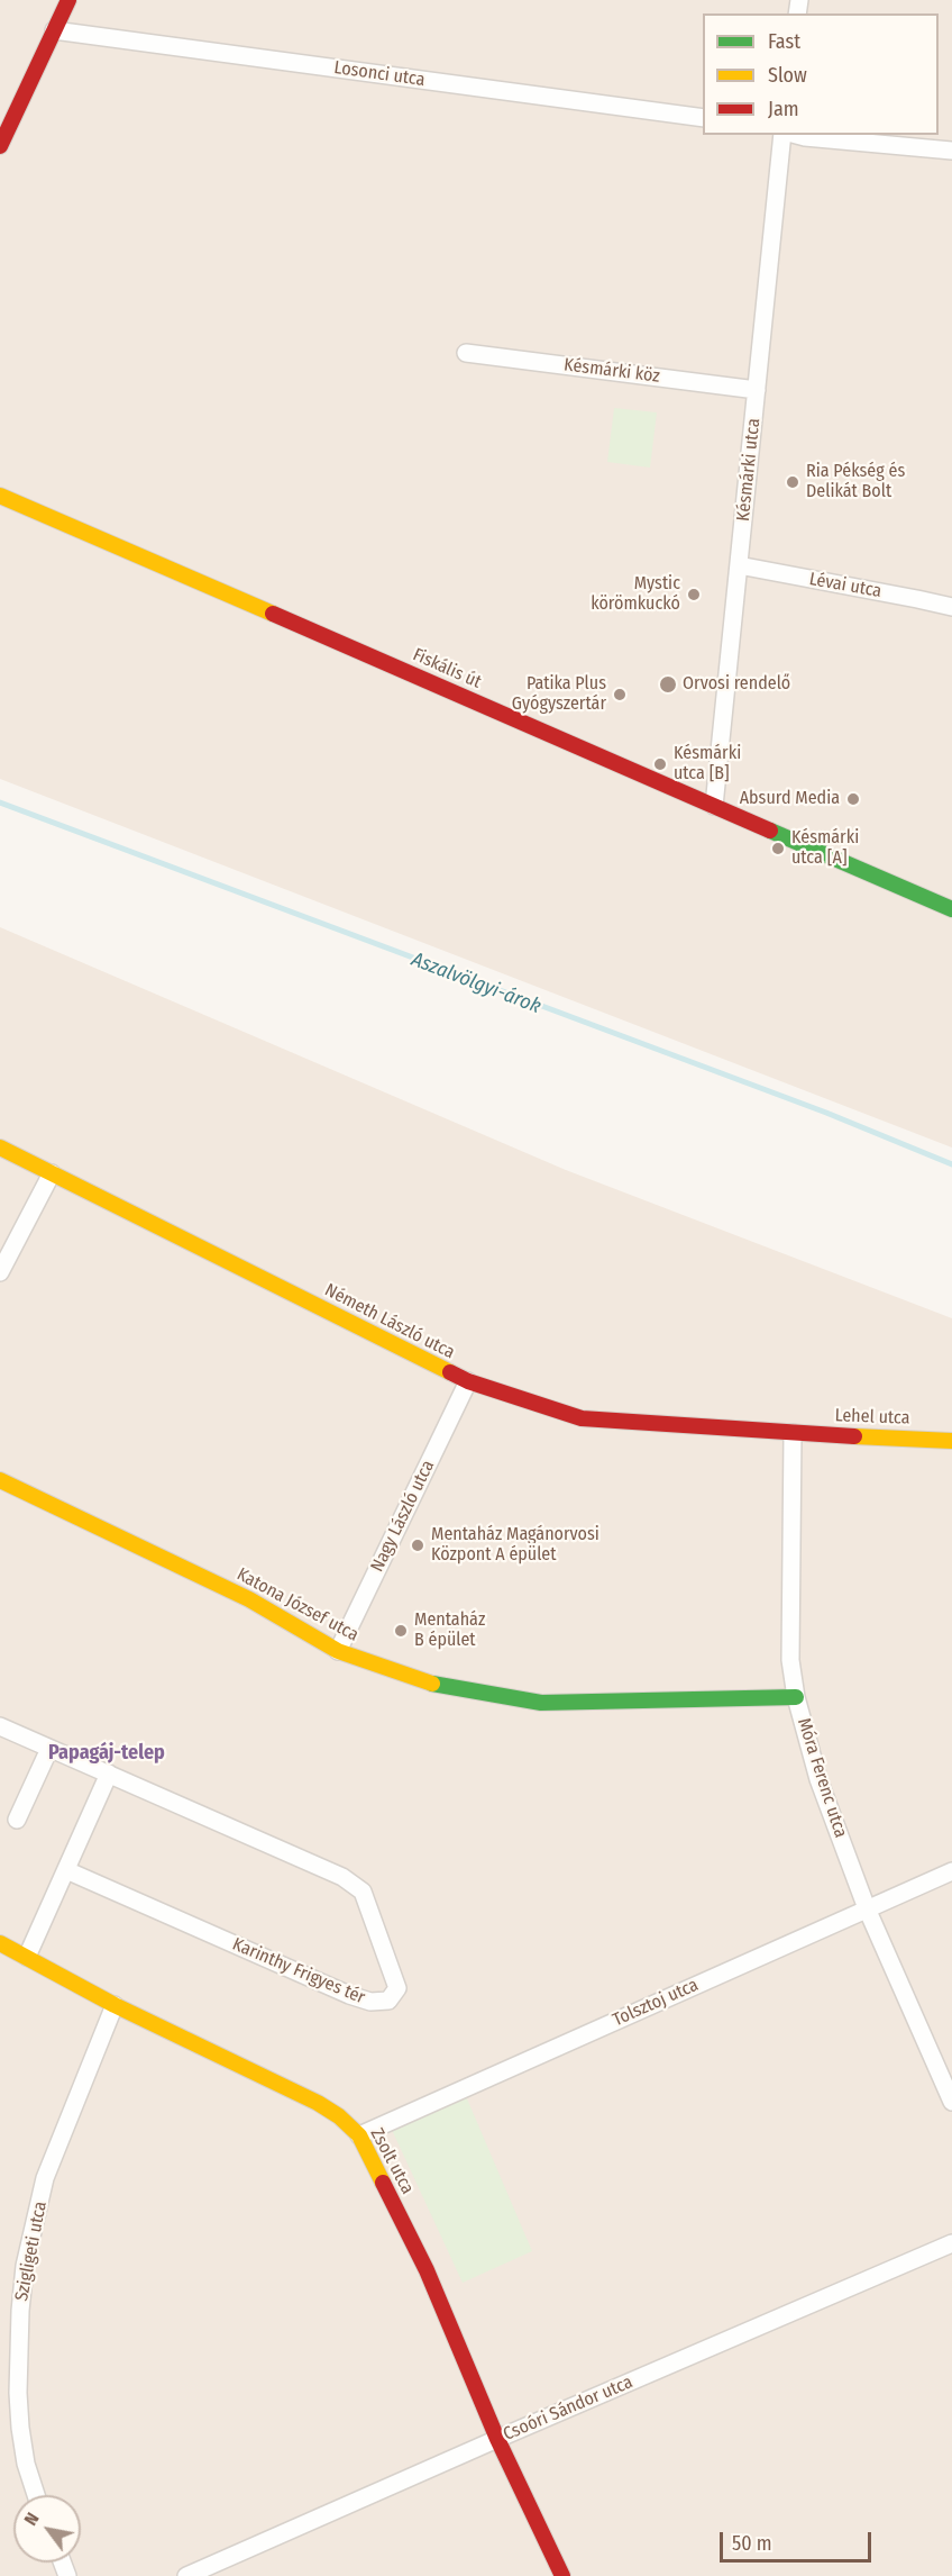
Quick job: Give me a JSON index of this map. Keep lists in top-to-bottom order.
{
  "streets": {
    "street": [
      "Losonci utca",
      "Késmárki köz",
      "Késmárki utca",
      "Lévai utca",
      "Fiskális út",
      "Németh László utca",
      "Lehel utca",
      "Nagy László utca",
      "Katona József utca",
      "Móra Ferenc utca",
      "Karinthy Frigyes tér",
      "Tolsztoj utca",
      "Zsolt utca",
      "Szigligeti utca",
      "Csoóri Sándor utca"
    ]
  },
  "crossings": [
    ["Késmárki köz", "Késmárki utca"],
    ["Késmárki utca", "Lévai utca"],
    ["Késmárki utca", "Fiskális út"],
    ["Németh László utca", "Lehel utca"],
    ["Németh László utca", "Nagy László utca"],
    ["Németh László utca", "Móra Ferenc utca"],
    ["Lehel utca", "Móra Ferenc utca"],
    ["Nagy László utca", "Katona József utca"],
    ["Katona József utca", "Móra Ferenc utca"],
    ["Móra Ferenc utca", "Tolsztoj utca"],
    ["Tolsztoj utca", "Zsolt utca"],
    ["Zsolt utca", "Szigligeti utca"],
    ["Zsolt utca", "Csoóri Sándor utca"]
  ],
  "districts": ["Papagáj-telep"],
  "water": ["Aszalvölgyi-árok"],
  "places": [
    "Ria Pékség és Delikát Bolt",
    "Mystic körömkuckó",
    "Orvosi rendelő",
    "Patika Plus Gyógyszertár",
    "Késmárki utca [B]",
    "Absurd Media",
    "Késmárki utca [A]",
    "Mentaház Magánorvosi Központ A épület",
    "Mentaház B épület"
  ],
  "legend": ["Fast", "Slow", "Jam"],
  "scale_bar": "50 m",
  "north": "top left"
}
